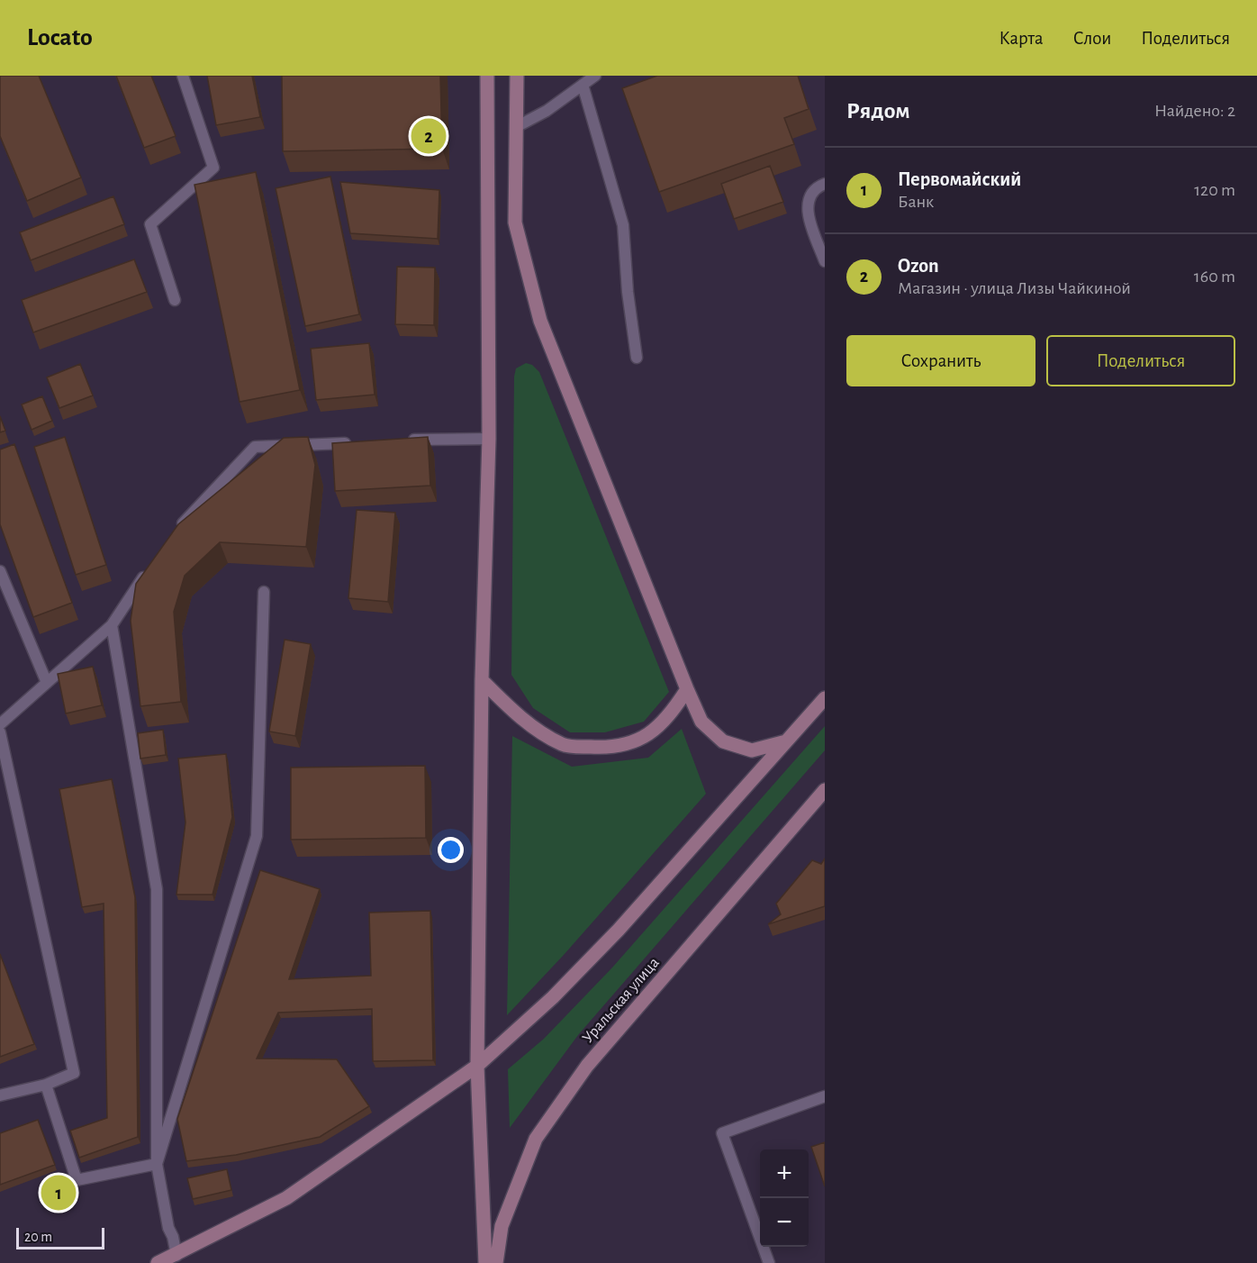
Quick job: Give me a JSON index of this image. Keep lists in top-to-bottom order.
{
  "streets": {
    "main road": ["Уральская улица"]
  },
  "scale_bar": "20 m",
  "page": {
    "header": "Locato",
    "nav": ["Карта", "Слои", "Поделиться"],
    "heading": ["Рядом", "Найдено: 2"],
    "pins": ["2", "1"],
    "list": [
      {
        "mark": "1",
        "name": "Первомайский",
        "note": "Банк",
        "value": "120 m"
      },
      {
        "mark": "2",
        "name": "Ozon",
        "note": "Магазин · улица Лизы Чайкиной",
        "value": "160 m"
      }
    ],
    "buttons": ["Сохранить", "Поделиться"],
    "map_buttons": ["+", "−"],
    "scale": "20 m"
  }
}
